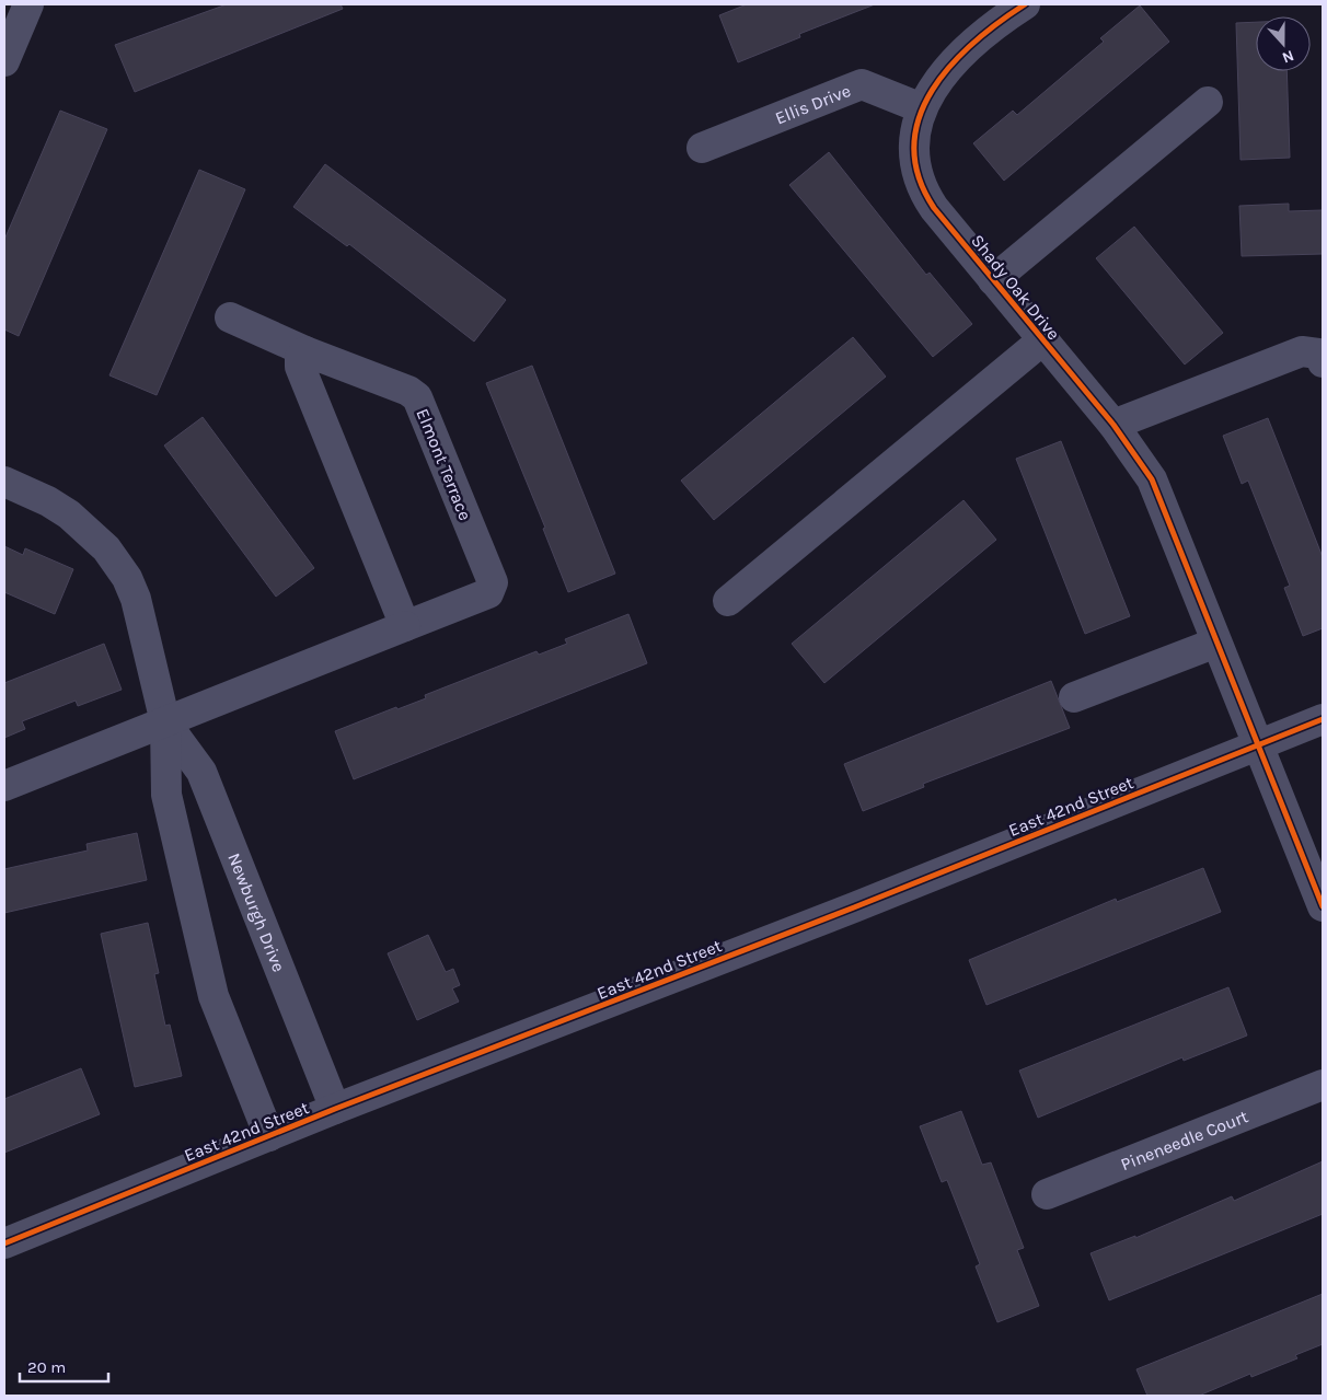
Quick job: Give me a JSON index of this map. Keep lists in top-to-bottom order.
{
  "streets": {
    "street": [
      "Ellis Drive",
      "Shady Oak Drive",
      "Elmont Terrace",
      "East 42nd Street",
      "Newburgh Drive",
      "Pineneedle Court"
    ]
  },
  "crossings": [
    ["Ellis Drive", "Shady Oak Drive"],
    ["Shady Oak Drive", "East 42nd Street"],
    ["Elmont Terrace", "Newburgh Drive"],
    ["East 42nd Street", "Newburgh Drive"]
  ],
  "scale_bar": "20 m",
  "north": "bottom"
}
